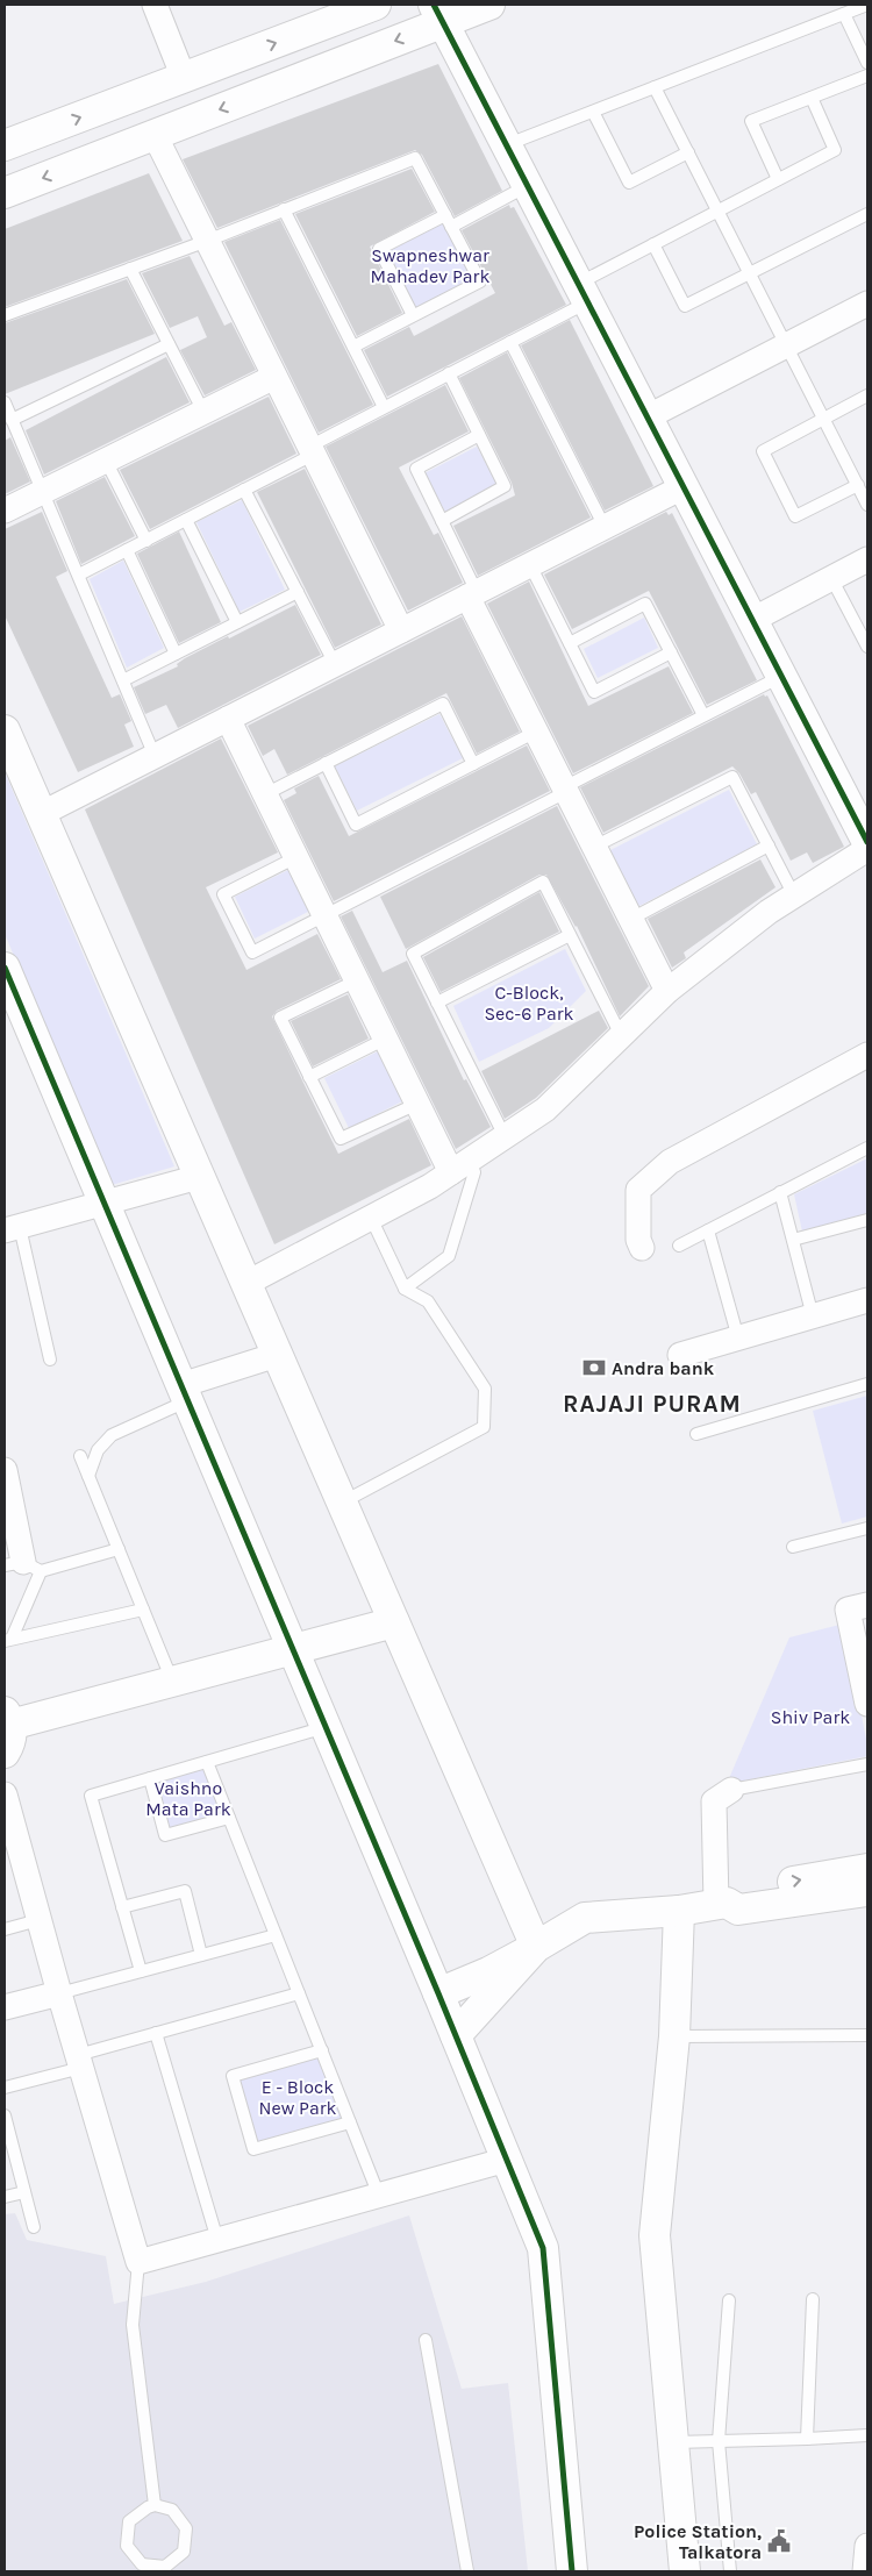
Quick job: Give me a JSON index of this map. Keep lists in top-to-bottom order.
{
  "districts": ["RAJAJI PURAM"],
  "parks": [
    "Swapneshwar Mahadev Park",
    "C-Block, Sec-6 Park",
    "Shiv Park",
    "Vaishno Mata Park",
    "E - Block New Park"
  ],
  "places": {
    "bank": ["Andra bank"],
    "public building": ["Police Station, Talkatora"]
  }
}
